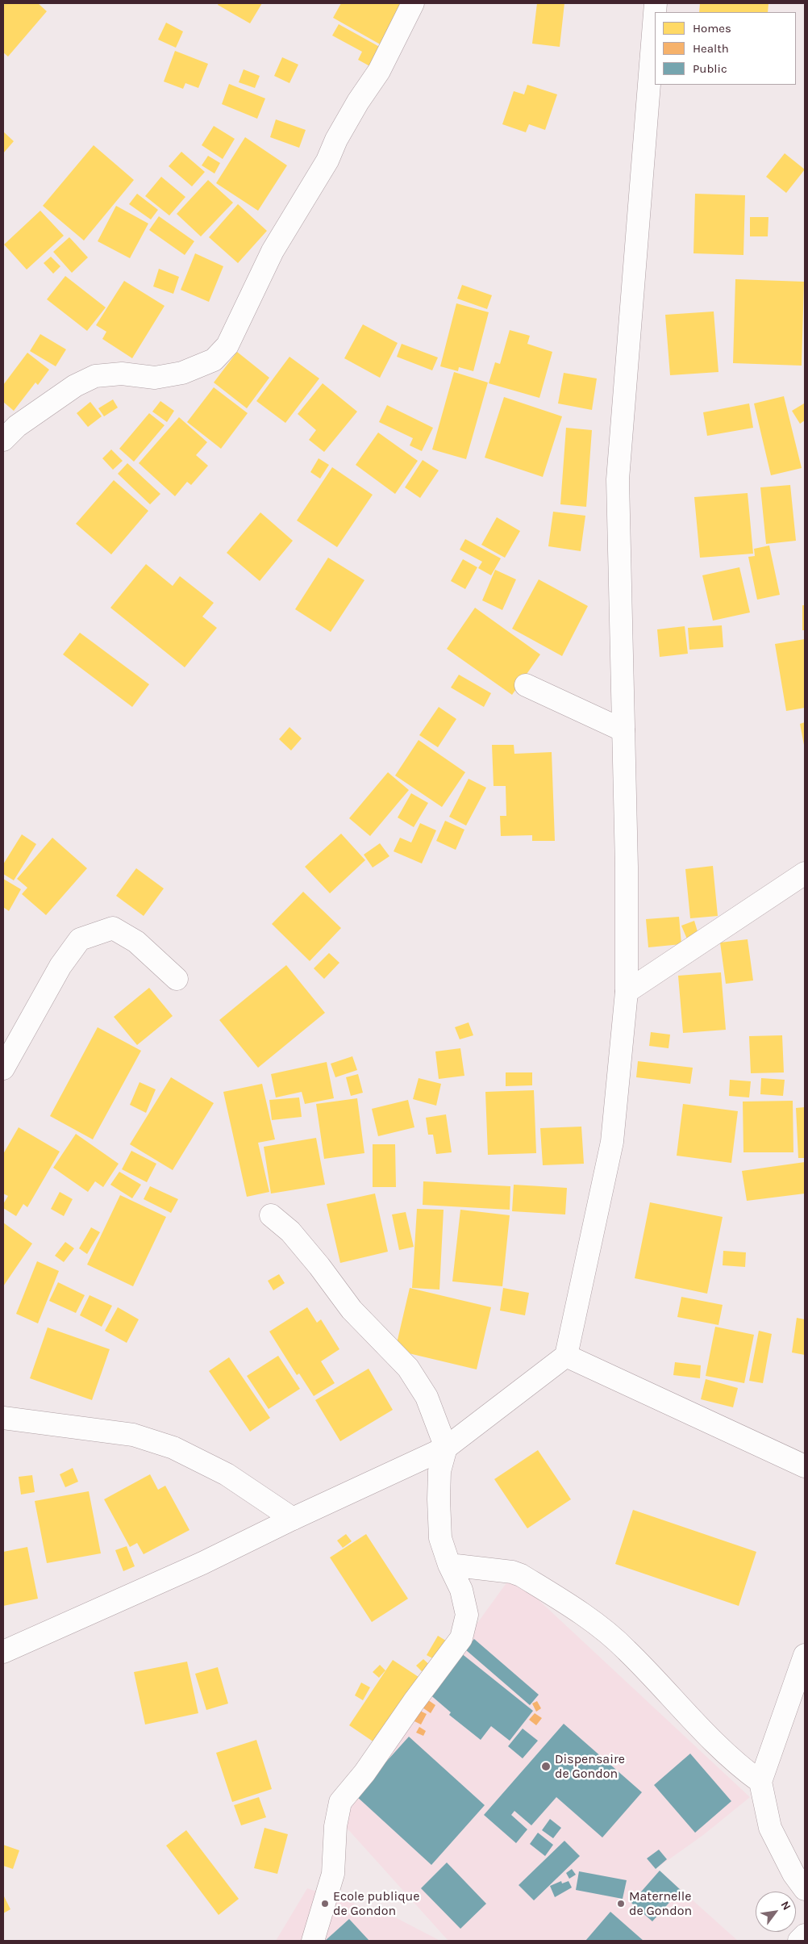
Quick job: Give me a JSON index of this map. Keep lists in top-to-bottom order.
{
  "places": ["Dispensaire de Gondon", "Ecole publique de Gondon", "Maternelle de Gondon"],
  "legend": ["Homes", "Health", "Public"],
  "north": "top right"
}
